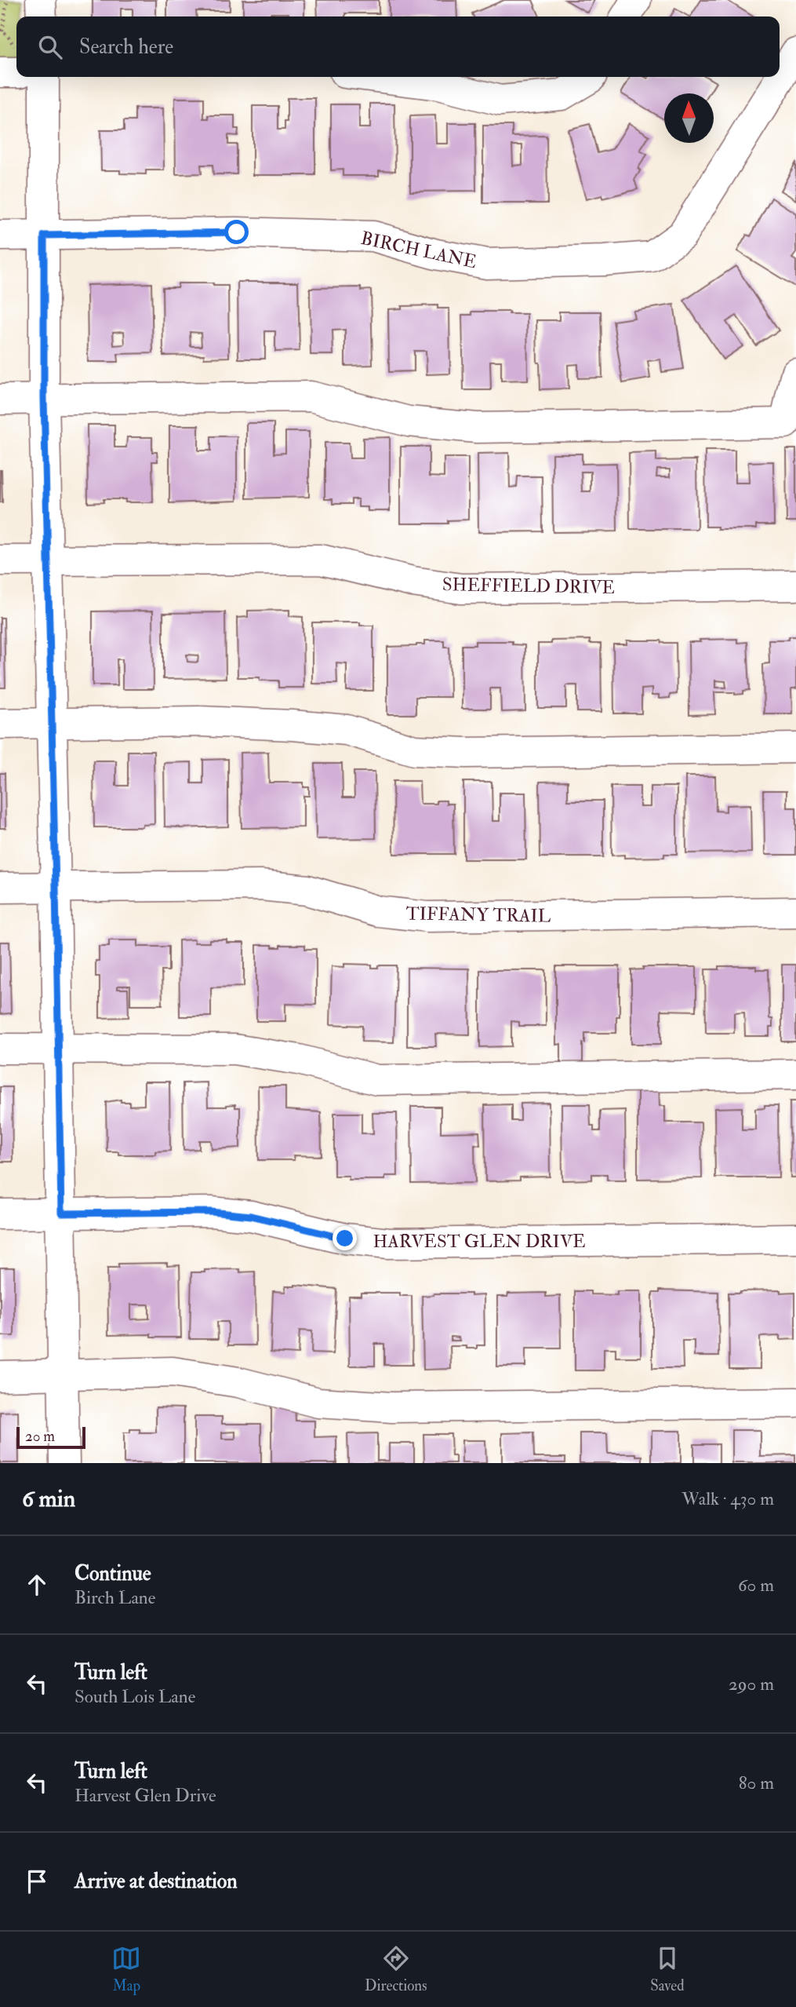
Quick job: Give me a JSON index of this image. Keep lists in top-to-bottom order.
{
  "streets": {
    "street": [
      "BIRCH LANE",
      "SHEFFIELD DRIVE",
      "TIFFANY TRAIL",
      "HARVEST GLEN DRIVE"
    ]
  },
  "scale_bar": "20 m",
  "north": "top",
  "page": {
    "search": "Search here",
    "scale": "20 m",
    "heading": ["6 min", "Walk · 430 m"],
    "list": [
      ["Continue", "Birch Lane", "60 m"],
      ["Turn left", "South Lois Lane", "290 m"],
      ["Turn left", "Harvest Glen Drive", "80 m"],
      "Arrive at destination"
    ],
    "nav": ["Map", "Directions", "Saved"]
  }
}
